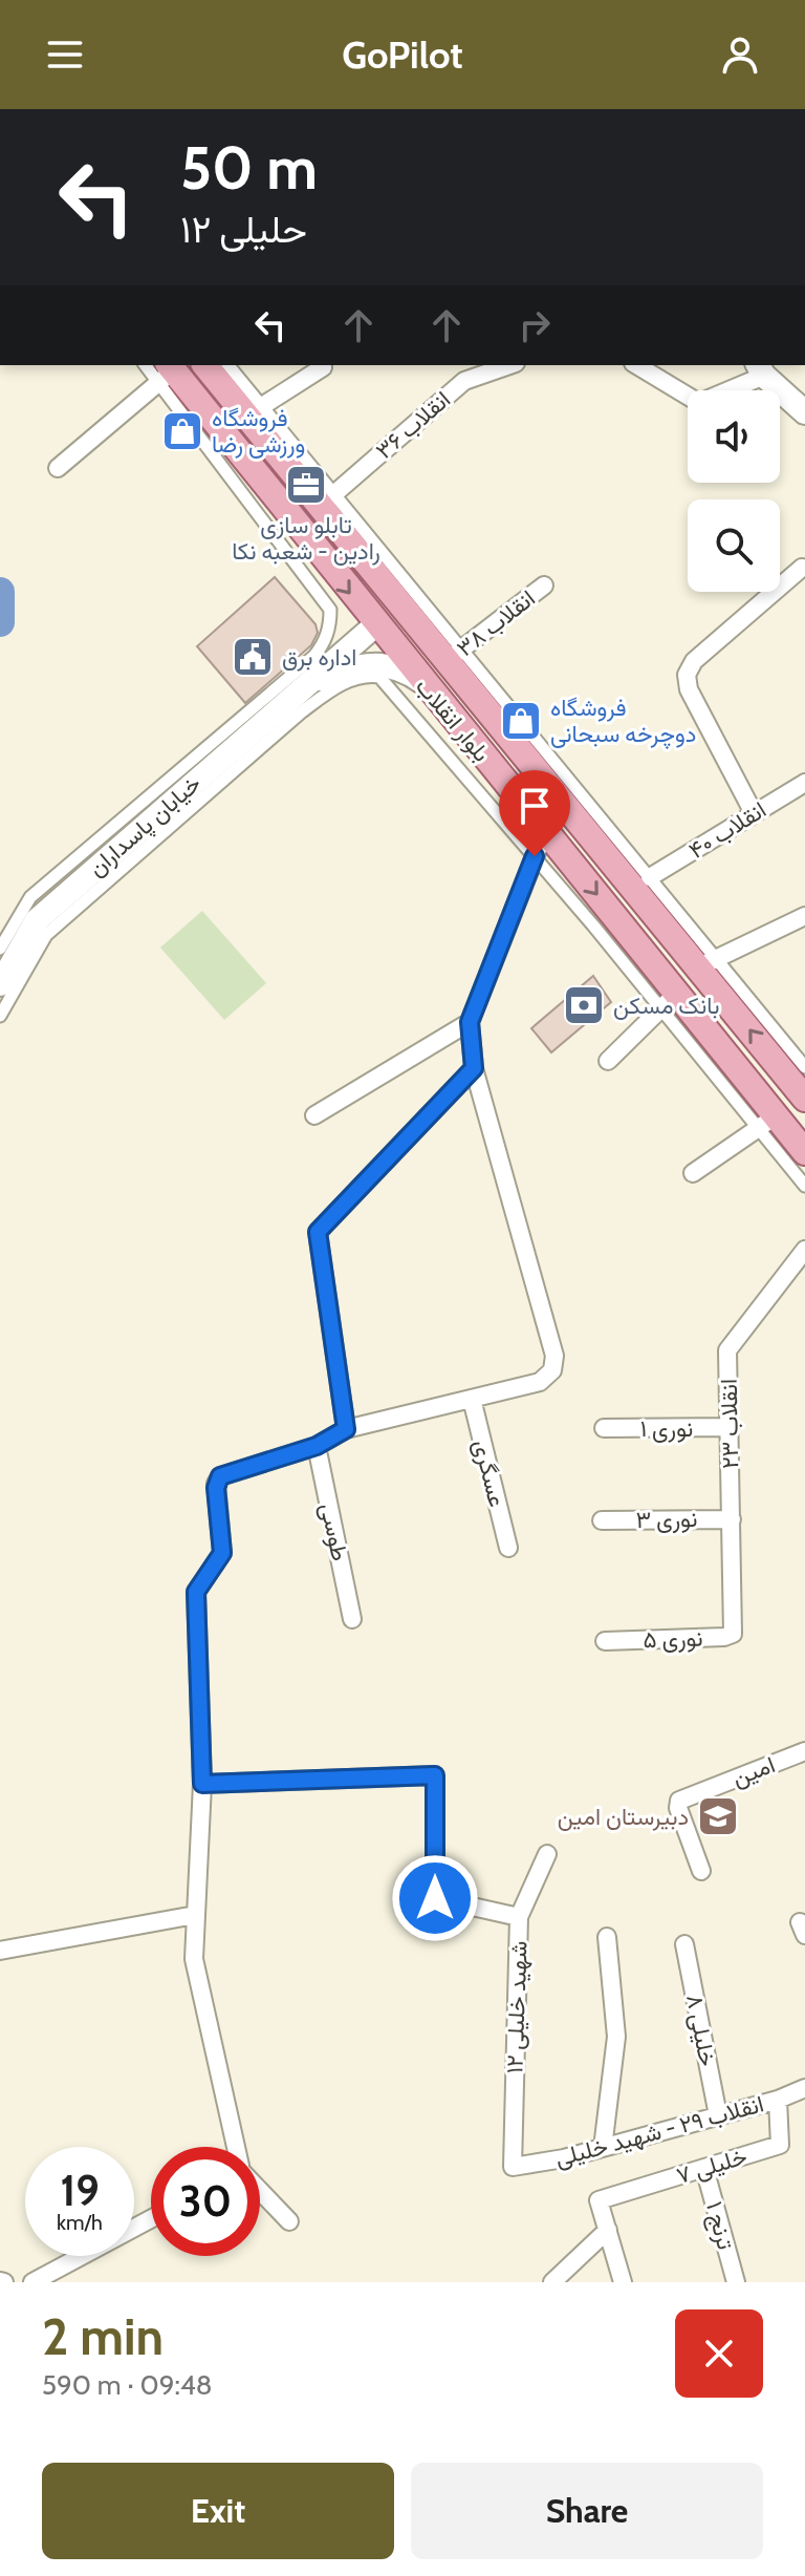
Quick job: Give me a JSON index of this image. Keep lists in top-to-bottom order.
{
  "streets": {
    "main road": ["بلوار انقلاب", "خیابان پاسداران"],
    "street": [
      "انقلاب ۳۶",
      "انقلاب ۳۸",
      "انقلاب ۴۰",
      "انقلاب ۲۳",
      "نوری ۱",
      "عسگری",
      "نوری ۳",
      "طوسی",
      "نوری ۵",
      "امین",
      "شهید خلیلی ۱۲",
      "خلیلی ۸",
      "انقلاب ۲۹ - شهید خلیلی",
      "خلیلی ۷",
      "ترنج ۱"
    ]
  },
  "crossings": [
    ["انقلاب ۳۶", "بلوار انقلاب"],
    ["انقلاب ۳۸", "بلوار انقلاب"],
    ["بلوار انقلاب", "خیابان پاسداران"],
    ["انقلاب ۲۳", "نوری ۱"],
    ["انقلاب ۲۳", "نوری ۳"],
    ["انقلاب ۲۳", "نوری ۵"],
    ["شهید خلیلی ۱۲", "انقلاب ۲۹ - شهید خلیلی"],
    ["خلیلی ۸", "انقلاب ۲۹ - شهید خلیلی"],
    ["انقلاب ۲۹ - شهید خلیلی", "خلیلی ۷"],
    ["خلیلی ۷", "ترنج ۱"]
  ],
  "places": {
    "shop": ["فروشگاه ورزشی رضا", "فروشگاه دوچرخه سبحانی"],
    "office": ["تابلو سازی رادین - شعبه نکا"],
    "public building": ["اداره برق"],
    "bank": ["بانک مسکن"],
    "school or university": ["دبیرستان امین"]
  },
  "page": {
    "header": "GoPilot",
    "turn": ["50 m", "حلیلی ۱۲"],
    "speed": "19 km/h",
    "limit": "30",
    "heading": ["2 min", "590 m · 09:48"],
    "buttons": ["Exit", "Share"]
  }
}
